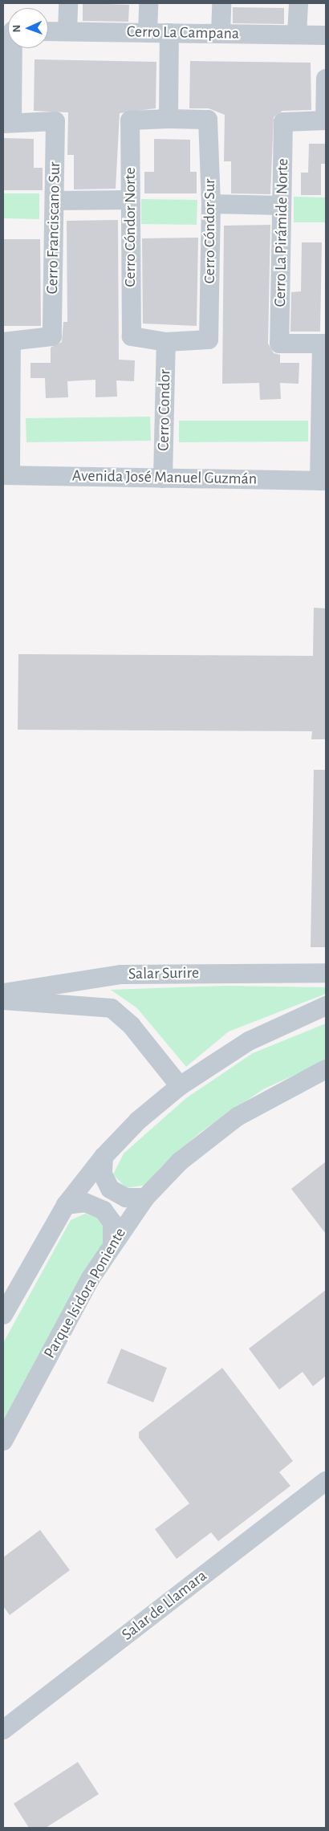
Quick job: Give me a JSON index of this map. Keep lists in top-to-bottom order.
{
  "streets": {
    "street": [
      "Cerro La Campana",
      "Cerro Cóndor Norte",
      "Cerro Franciscano Sur",
      "Cerro Cóndor Sur",
      "Cerro La Pirámide Norte",
      "Cerro Condor",
      "Avenida José Manuel Guzmán",
      "Salar Surire",
      "Parque Isidora Poniente",
      "Salar de Llamara"
    ]
  },
  "crossings": [
    ["Cerro Cóndor Norte", "Cerro Cóndor Sur"],
    ["Cerro Cóndor Norte", "Cerro Condor"],
    ["Cerro Cóndor Sur", "Cerro Condor"],
    ["Cerro Condor", "Avenida José Manuel Guzmán"]
  ],
  "north": "left"
}
